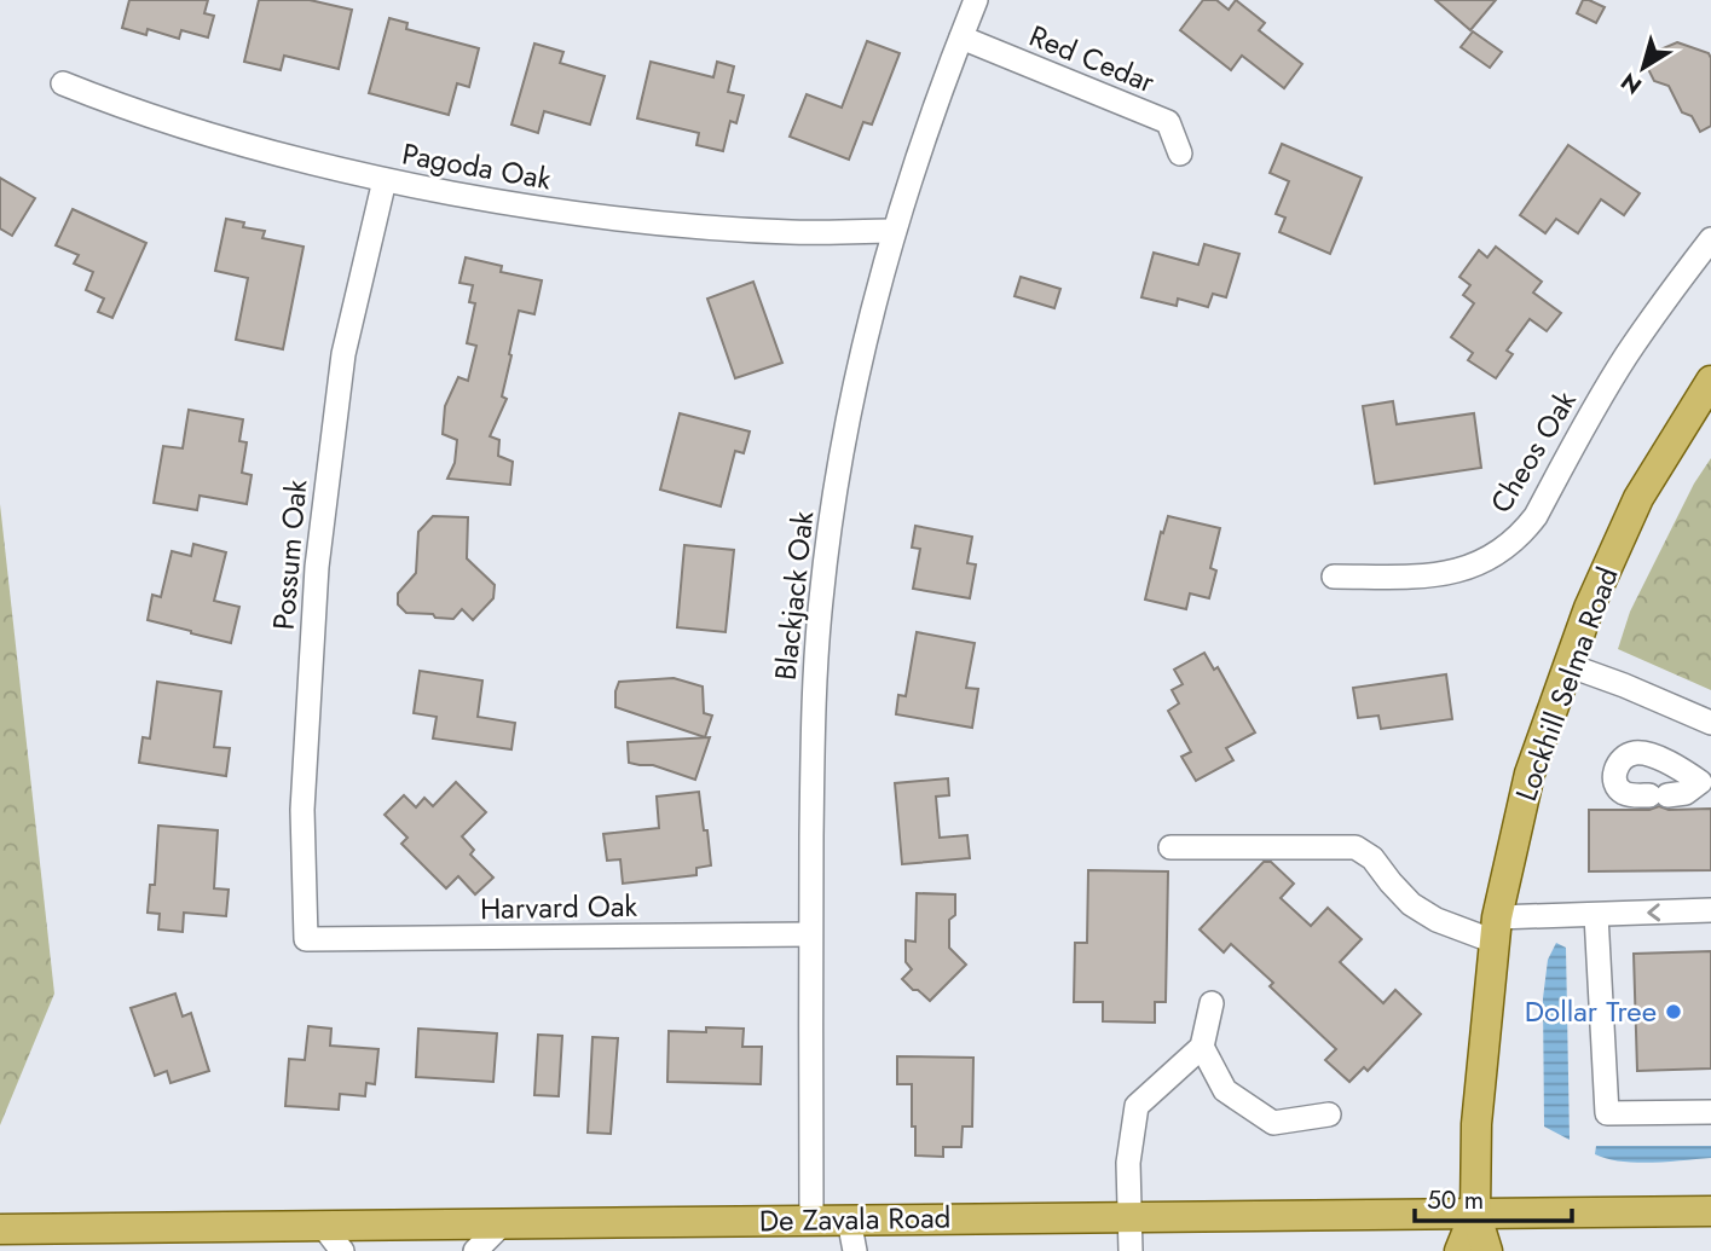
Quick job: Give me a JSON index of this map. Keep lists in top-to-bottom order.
{
  "streets": {
    "main road": ["Lockhill Selma Road", "De Zavala Road"],
    "street": [
      "Red Cedar",
      "Pagoda Oak",
      "Cheos Oak",
      "Possum Oak",
      "Blackjack Oak",
      "Harvard Oak"
    ]
  },
  "crossings": [
    ["Red Cedar", "Blackjack Oak"],
    ["Pagoda Oak", "Possum Oak"],
    ["Pagoda Oak", "Blackjack Oak"],
    ["Possum Oak", "Harvard Oak"],
    ["Blackjack Oak", "Harvard Oak"],
    ["Blackjack Oak", "De Zavala Road"],
    ["Lockhill Selma Road", "De Zavala Road"]
  ],
  "places": ["Dollar Tree"],
  "scale_bar": "50 m",
  "north": "bottom left"
}
